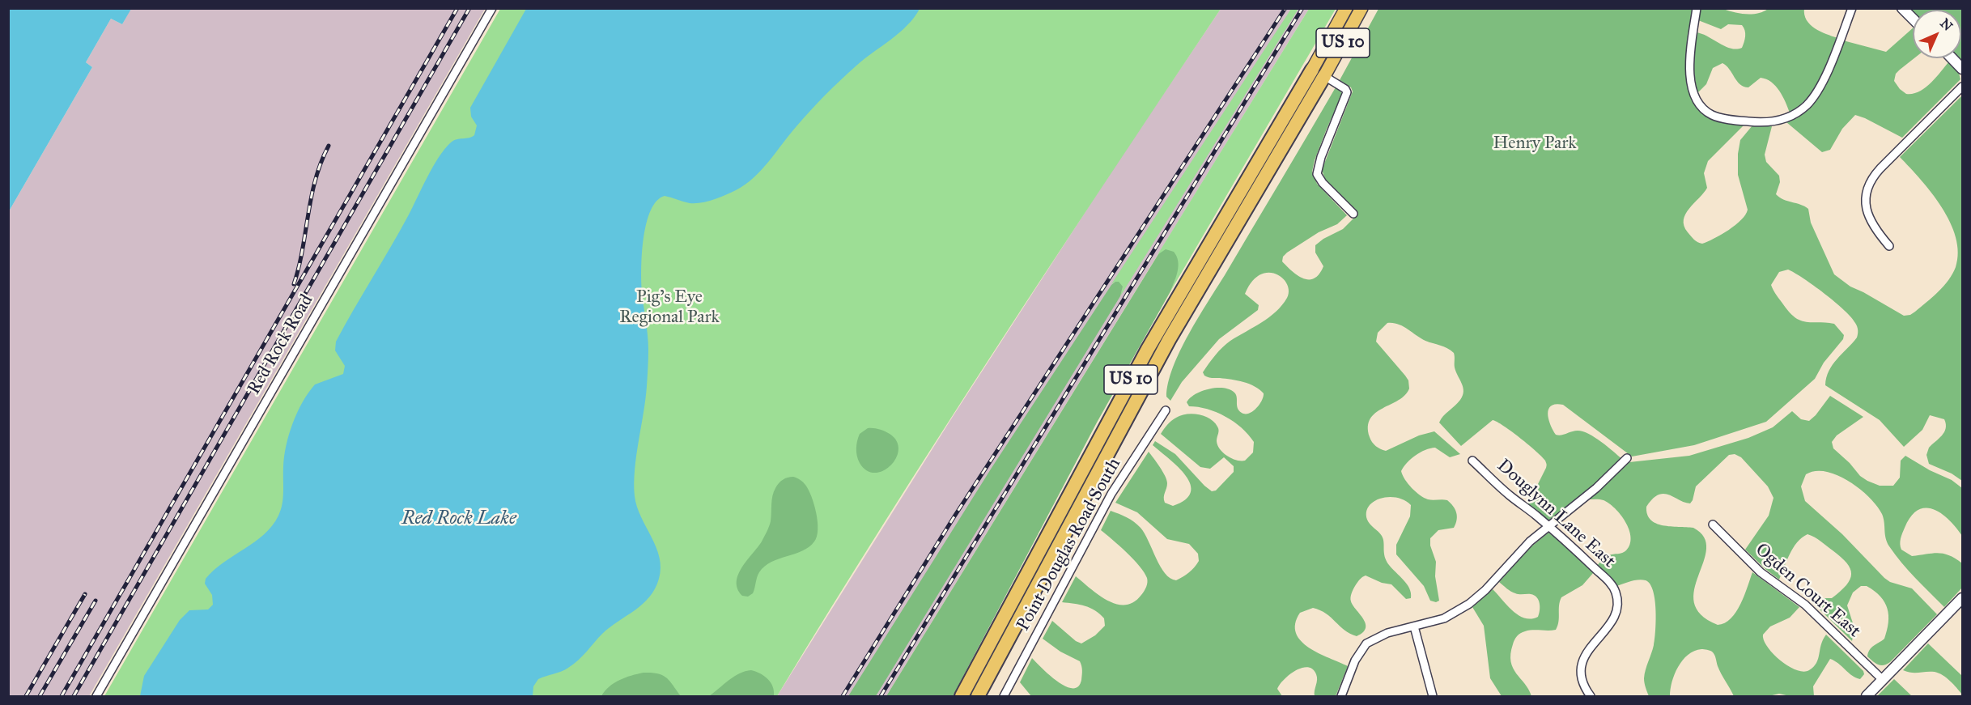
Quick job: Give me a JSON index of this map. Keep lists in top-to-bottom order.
{
  "streets": {
    "highway": ["US 10"],
    "street": [
      "Red Rock Road",
      "Douglynn Lane East",
      "Point Douglas Road South",
      "Ogden Court East"
    ]
  },
  "water": ["Red Rock Lake"],
  "parks": ["Henry Park", "Pig's Eye Regional Park"],
  "north": "top right"
}
